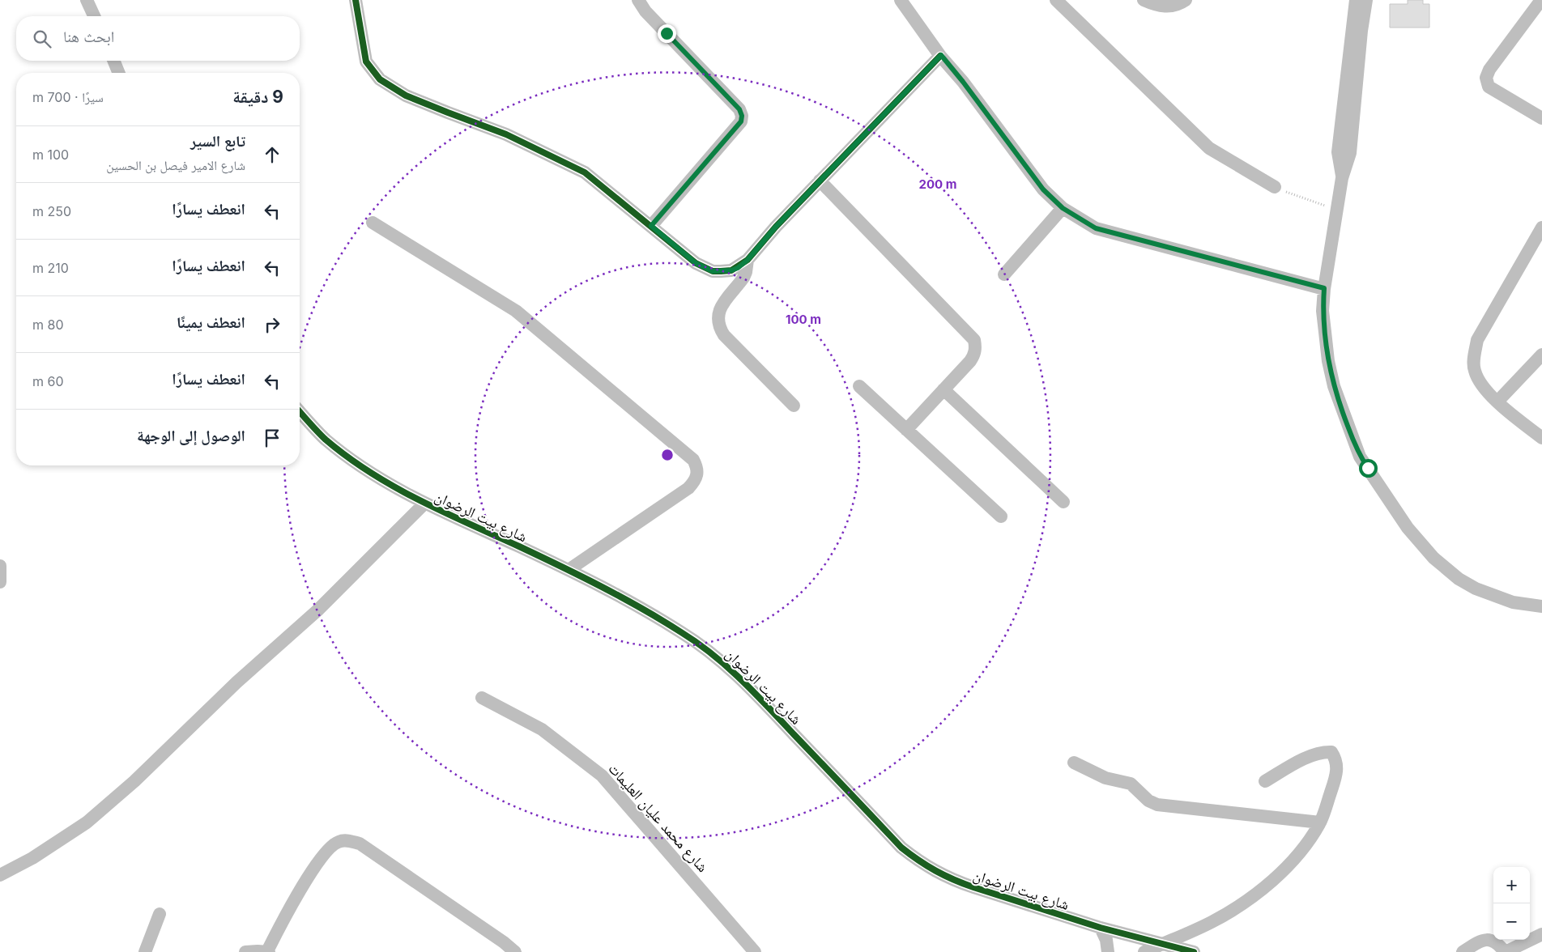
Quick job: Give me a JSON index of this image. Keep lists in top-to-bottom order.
{
  "streets": {
    "street": ["شارع بيت الرضوان", "شارع محمد عليان العليمات"]
  },
  "page": {
    "search": "ابحث هنا",
    "heading": ["9 دقيقة", "سيرًا · 700 m"],
    "list": [
      ["تابع السير", "شارع الامير فيصل بن الحسين", "100 m"],
      ["انعطف يسارًا", "250 m"],
      ["انعطف يسارًا", "210 m"],
      ["انعطف يمينًا", "80 m"],
      ["انعطف يسارًا", "60 m"],
      "الوصول إلى الوجهة"
    ],
    "map_buttons": ["+", "−"]
  },
  "rings": ["200 m", "100 m"]
}
